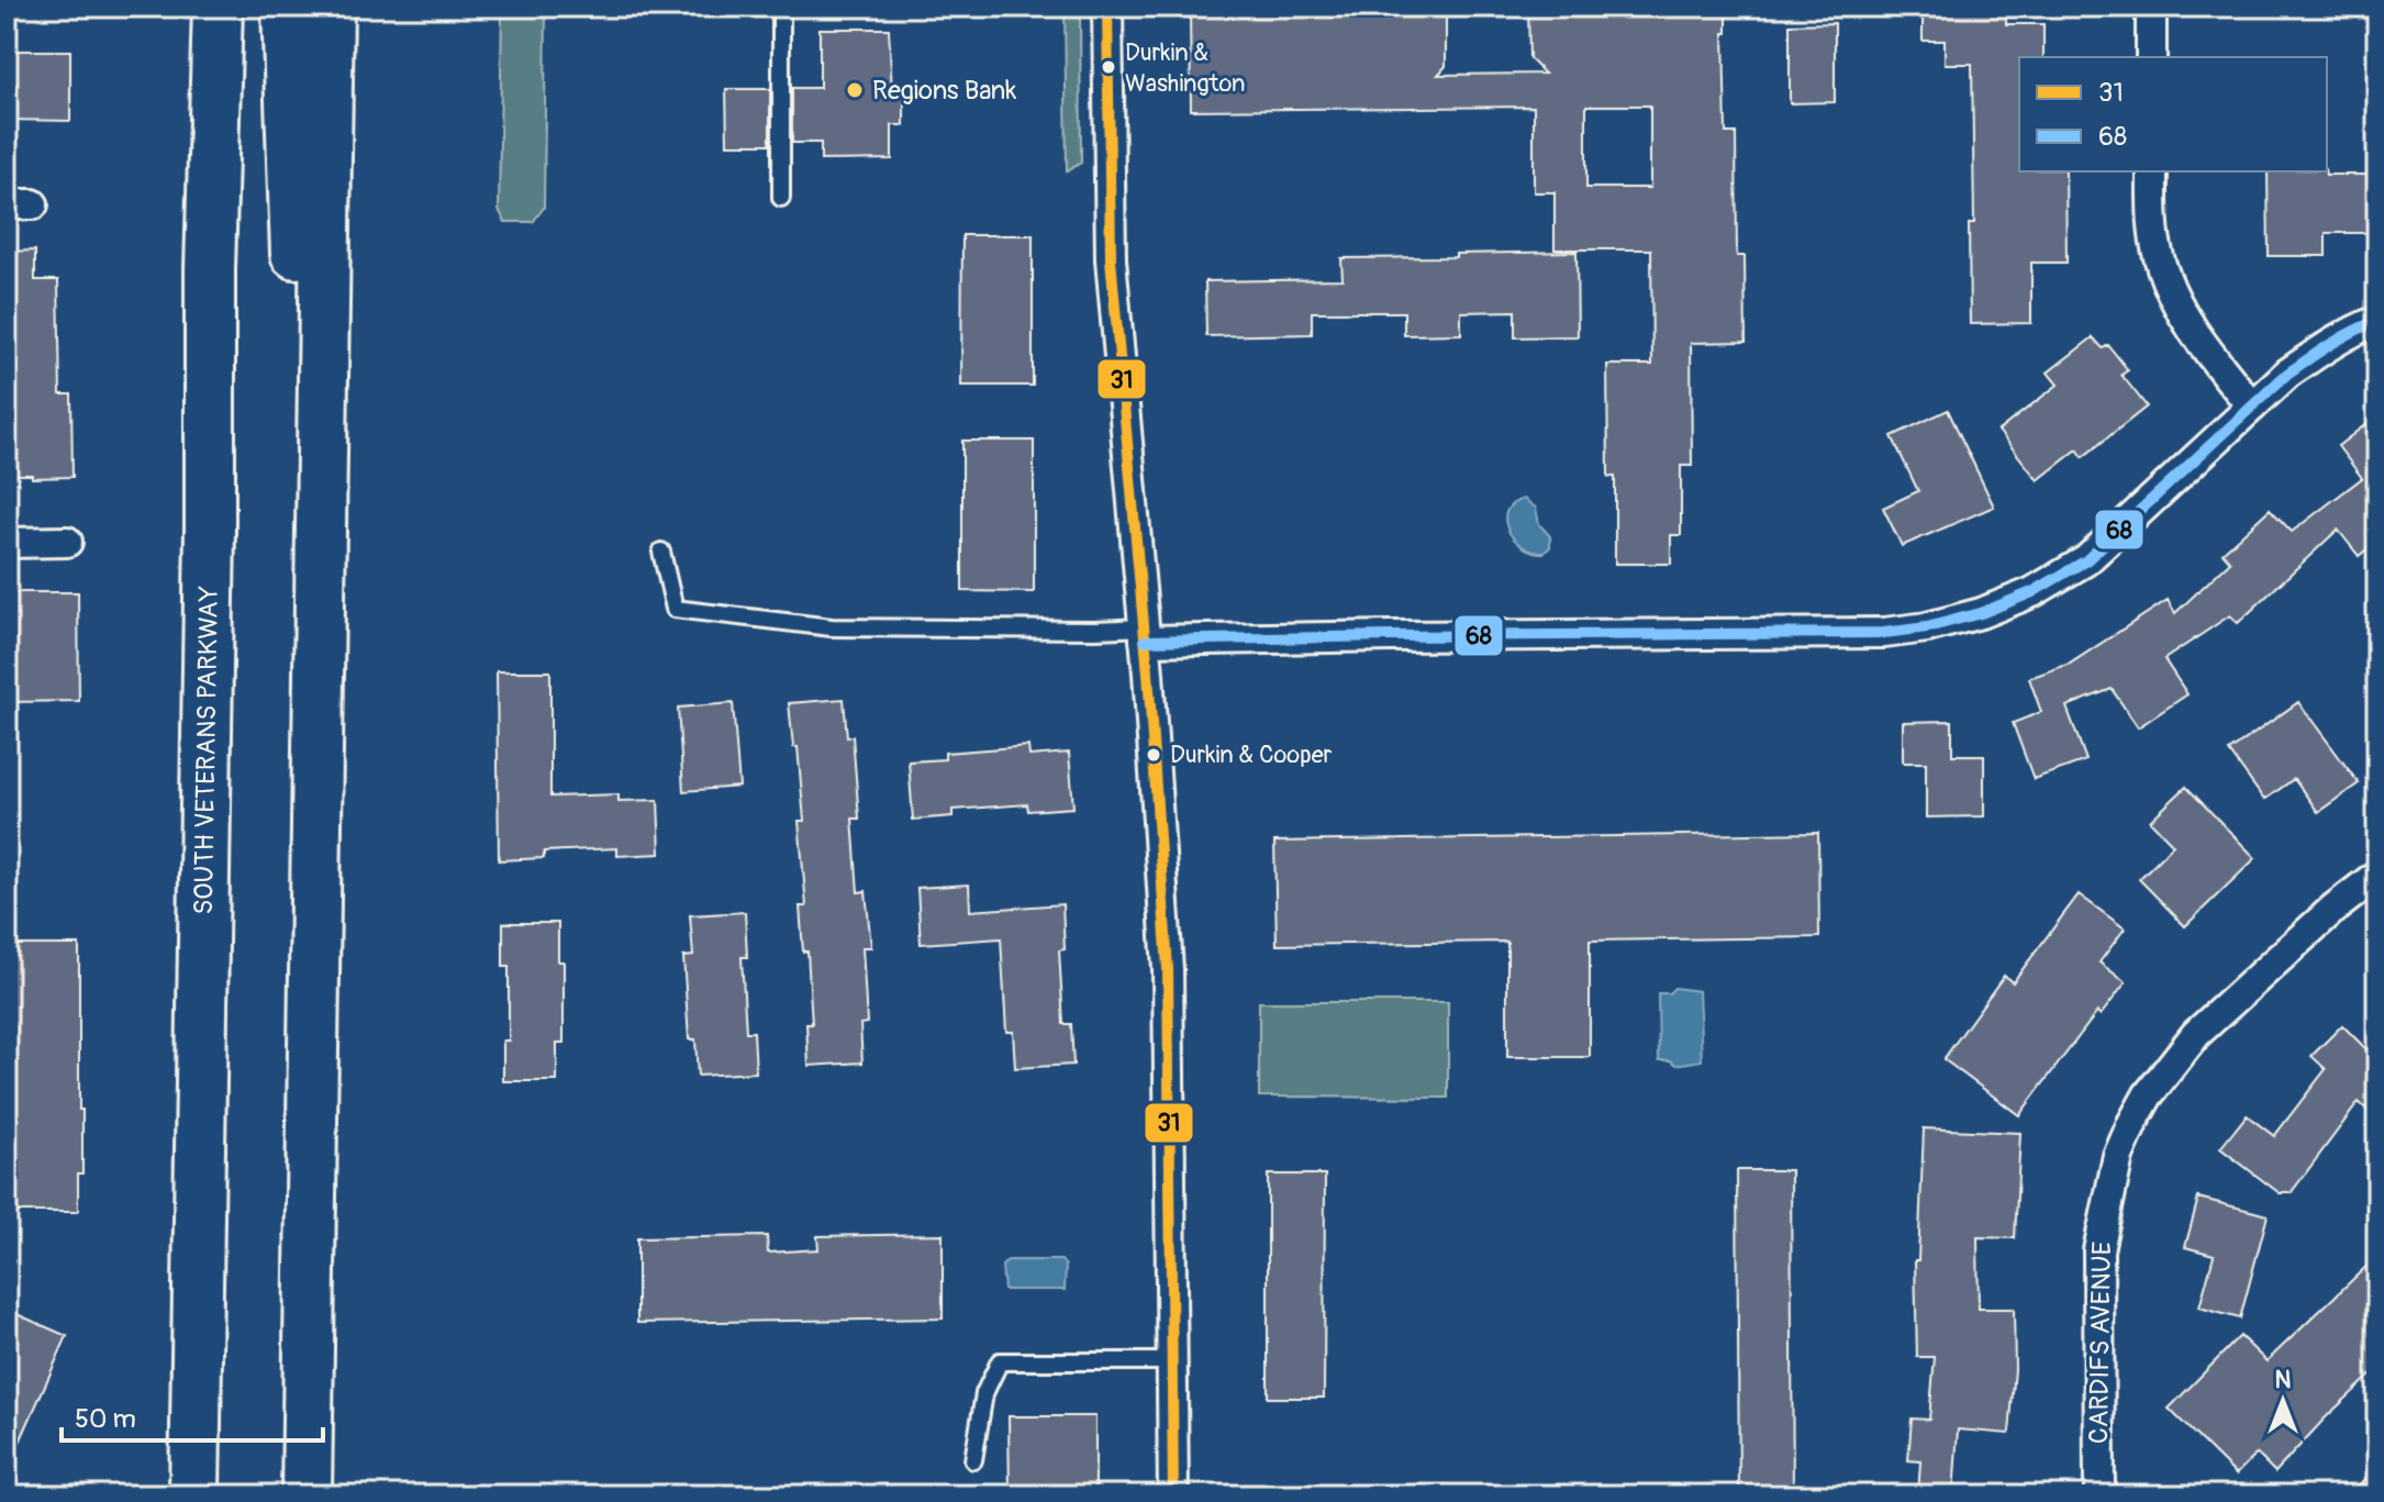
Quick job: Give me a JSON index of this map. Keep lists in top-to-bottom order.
{
  "streets": {
    "highway": ["SOUTH VETERANS PARKWAY"],
    "street": ["CARDIFS AVENUE"]
  },
  "places": ["Durkin & Washington", "Regions Bank", "Durkin & Cooper"],
  "lines": ["transit line 31", "transit line 68"],
  "legend": ["31", "68"],
  "scale_bar": "50 m",
  "north": "top"
}
